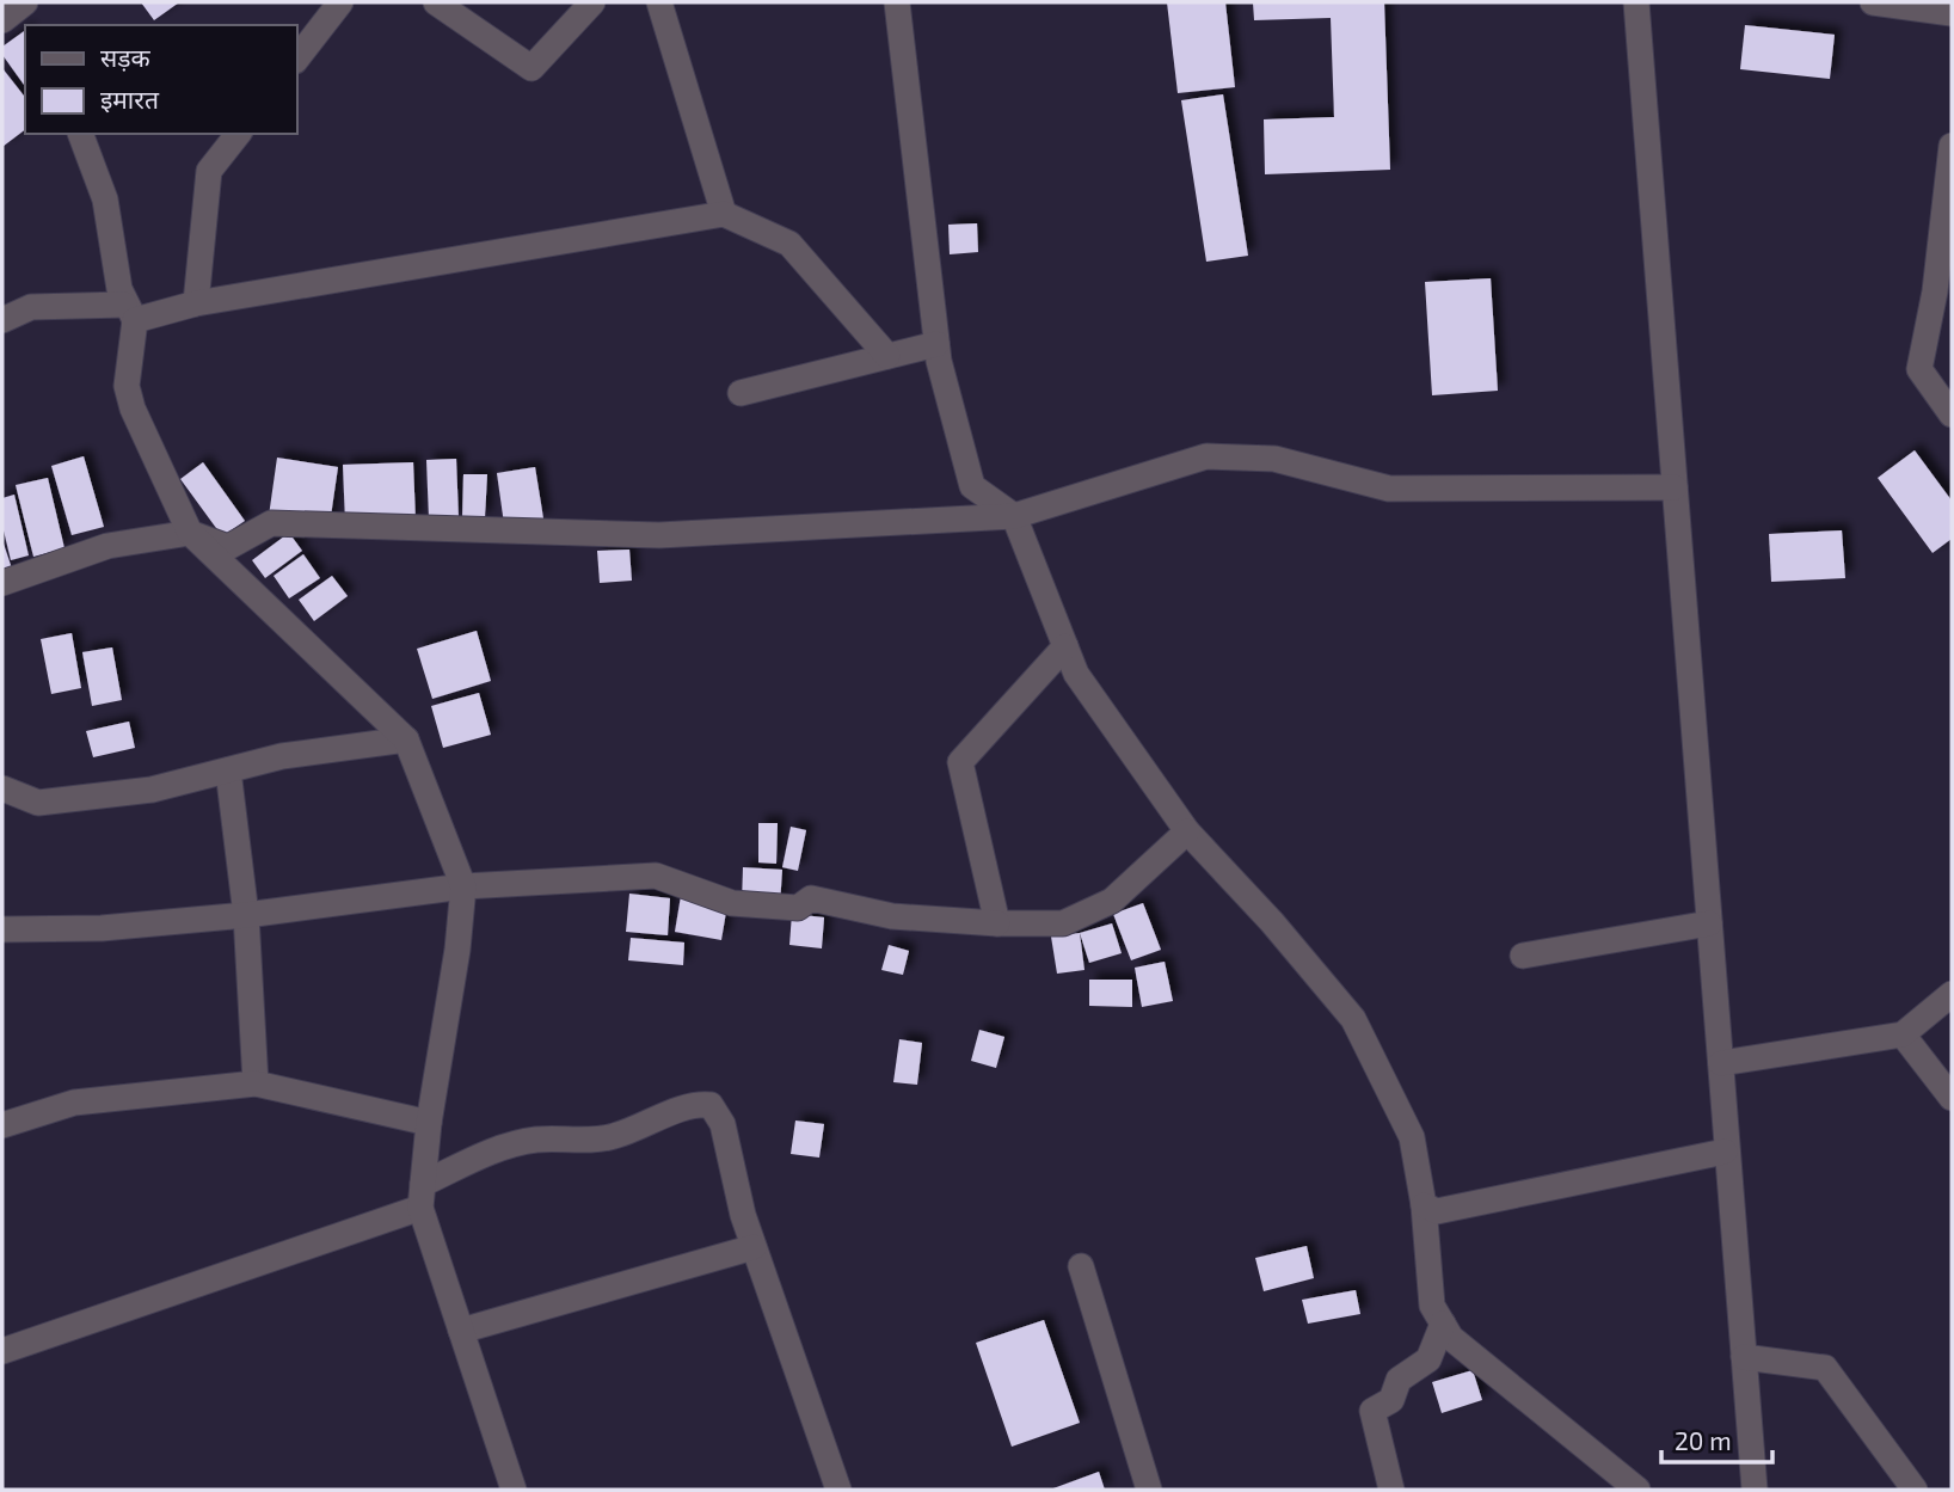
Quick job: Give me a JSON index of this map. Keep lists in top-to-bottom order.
{
  "legend": ["सड़क", "इमारत"],
  "scale_bar": "20 m"
}
